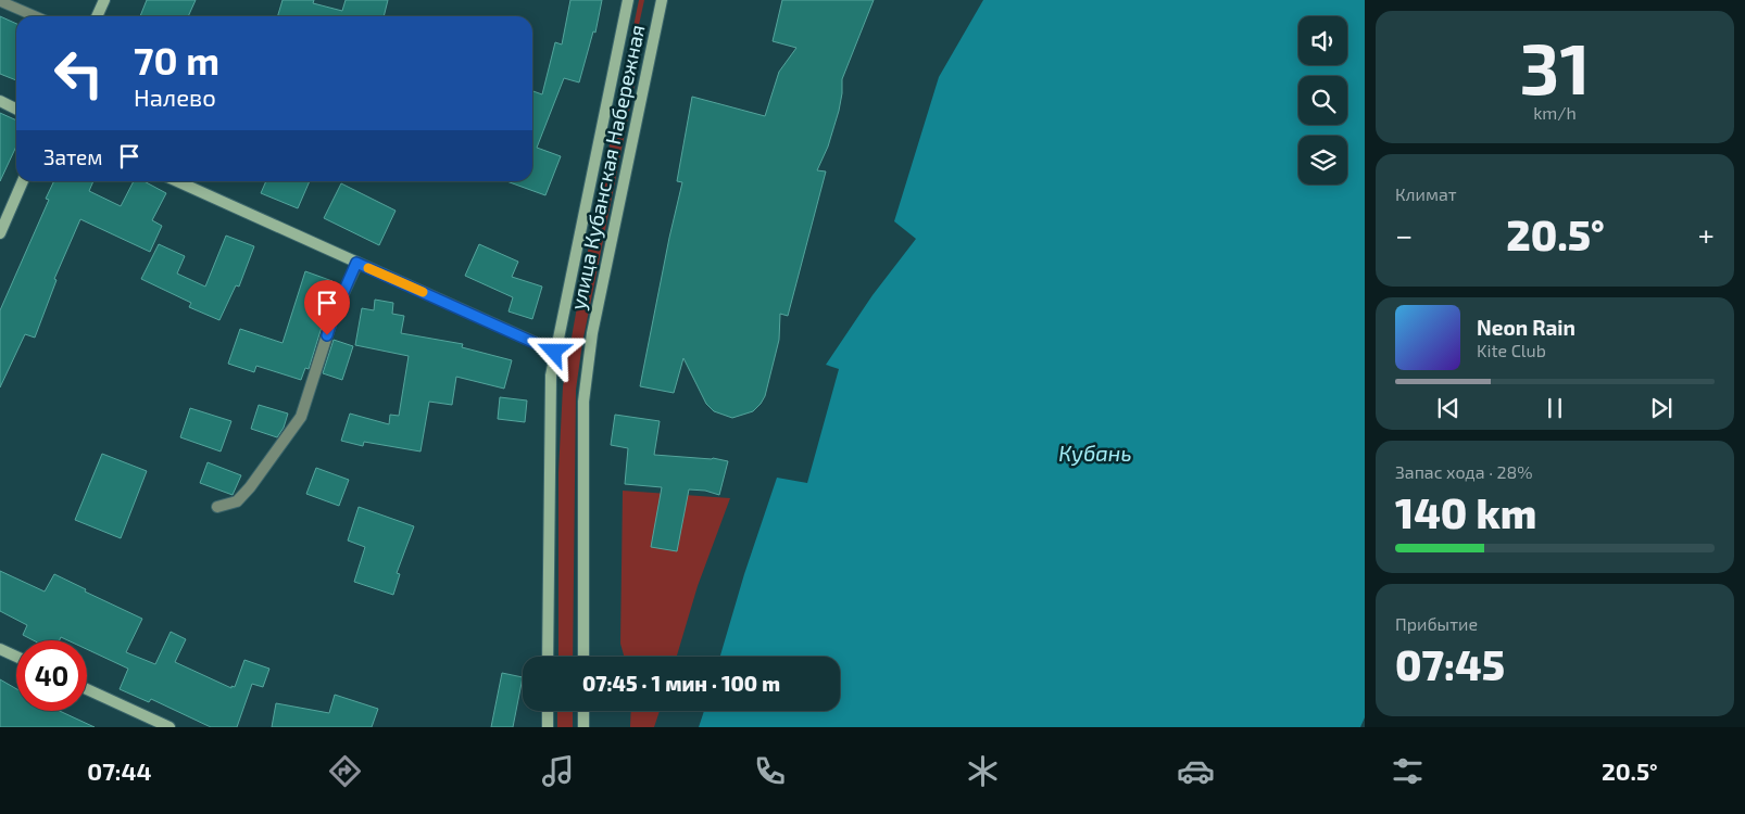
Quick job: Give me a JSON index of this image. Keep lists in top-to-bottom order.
{
  "streets": {
    "main road": ["улица Кубанская Набережная"]
  },
  "water": ["Кубань"],
  "page": {
    "tile": [
      ["31", "km/h"],
      "Климат",
      ["Запас хода · 28%", "140 km"],
      ["Прибытие", "07:45"]
    ],
    "turn": ["70 m", "Налево"],
    "then": "Затем",
    "heat": ["−", "20.5°", "+"],
    "song": ["Neon Rain", "Kite Club"],
    "limit": "40",
    "trip": "07:45 · 1 мин · 100 m",
    "tabs": ["07:44", "20.5°"]
  }
}
